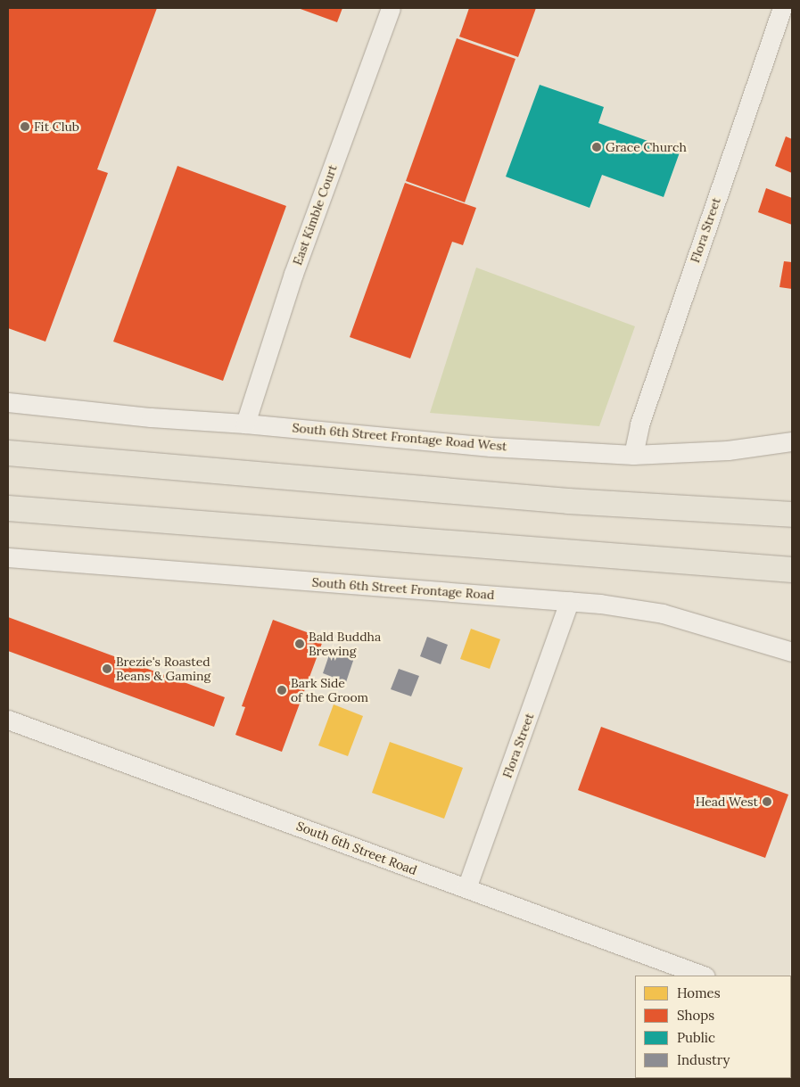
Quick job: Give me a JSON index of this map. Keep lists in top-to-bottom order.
{
  "streets": {
    "street": [
      "East Kimble Court",
      "Flora Street",
      "South 6th Street Frontage Road West",
      "South 6th Street Frontage Road",
      "South 6th Street Road"
    ]
  },
  "crossings": [
    ["East Kimble Court", "South 6th Street Frontage Road West"],
    ["Flora Street", "South 6th Street Frontage Road West"],
    ["Flora Street", "South 6th Street Frontage Road"],
    ["Flora Street", "South 6th Street Road"]
  ],
  "places": [
    "Fit Club",
    "Grace Church",
    "Bald Buddha Brewing",
    "Brezie's Roasted Beans & Gaming",
    "Bark Side of the Groom",
    "Head West"
  ],
  "legend": [
    "Homes",
    "Shops",
    "Public",
    "Industry"
  ]
}
